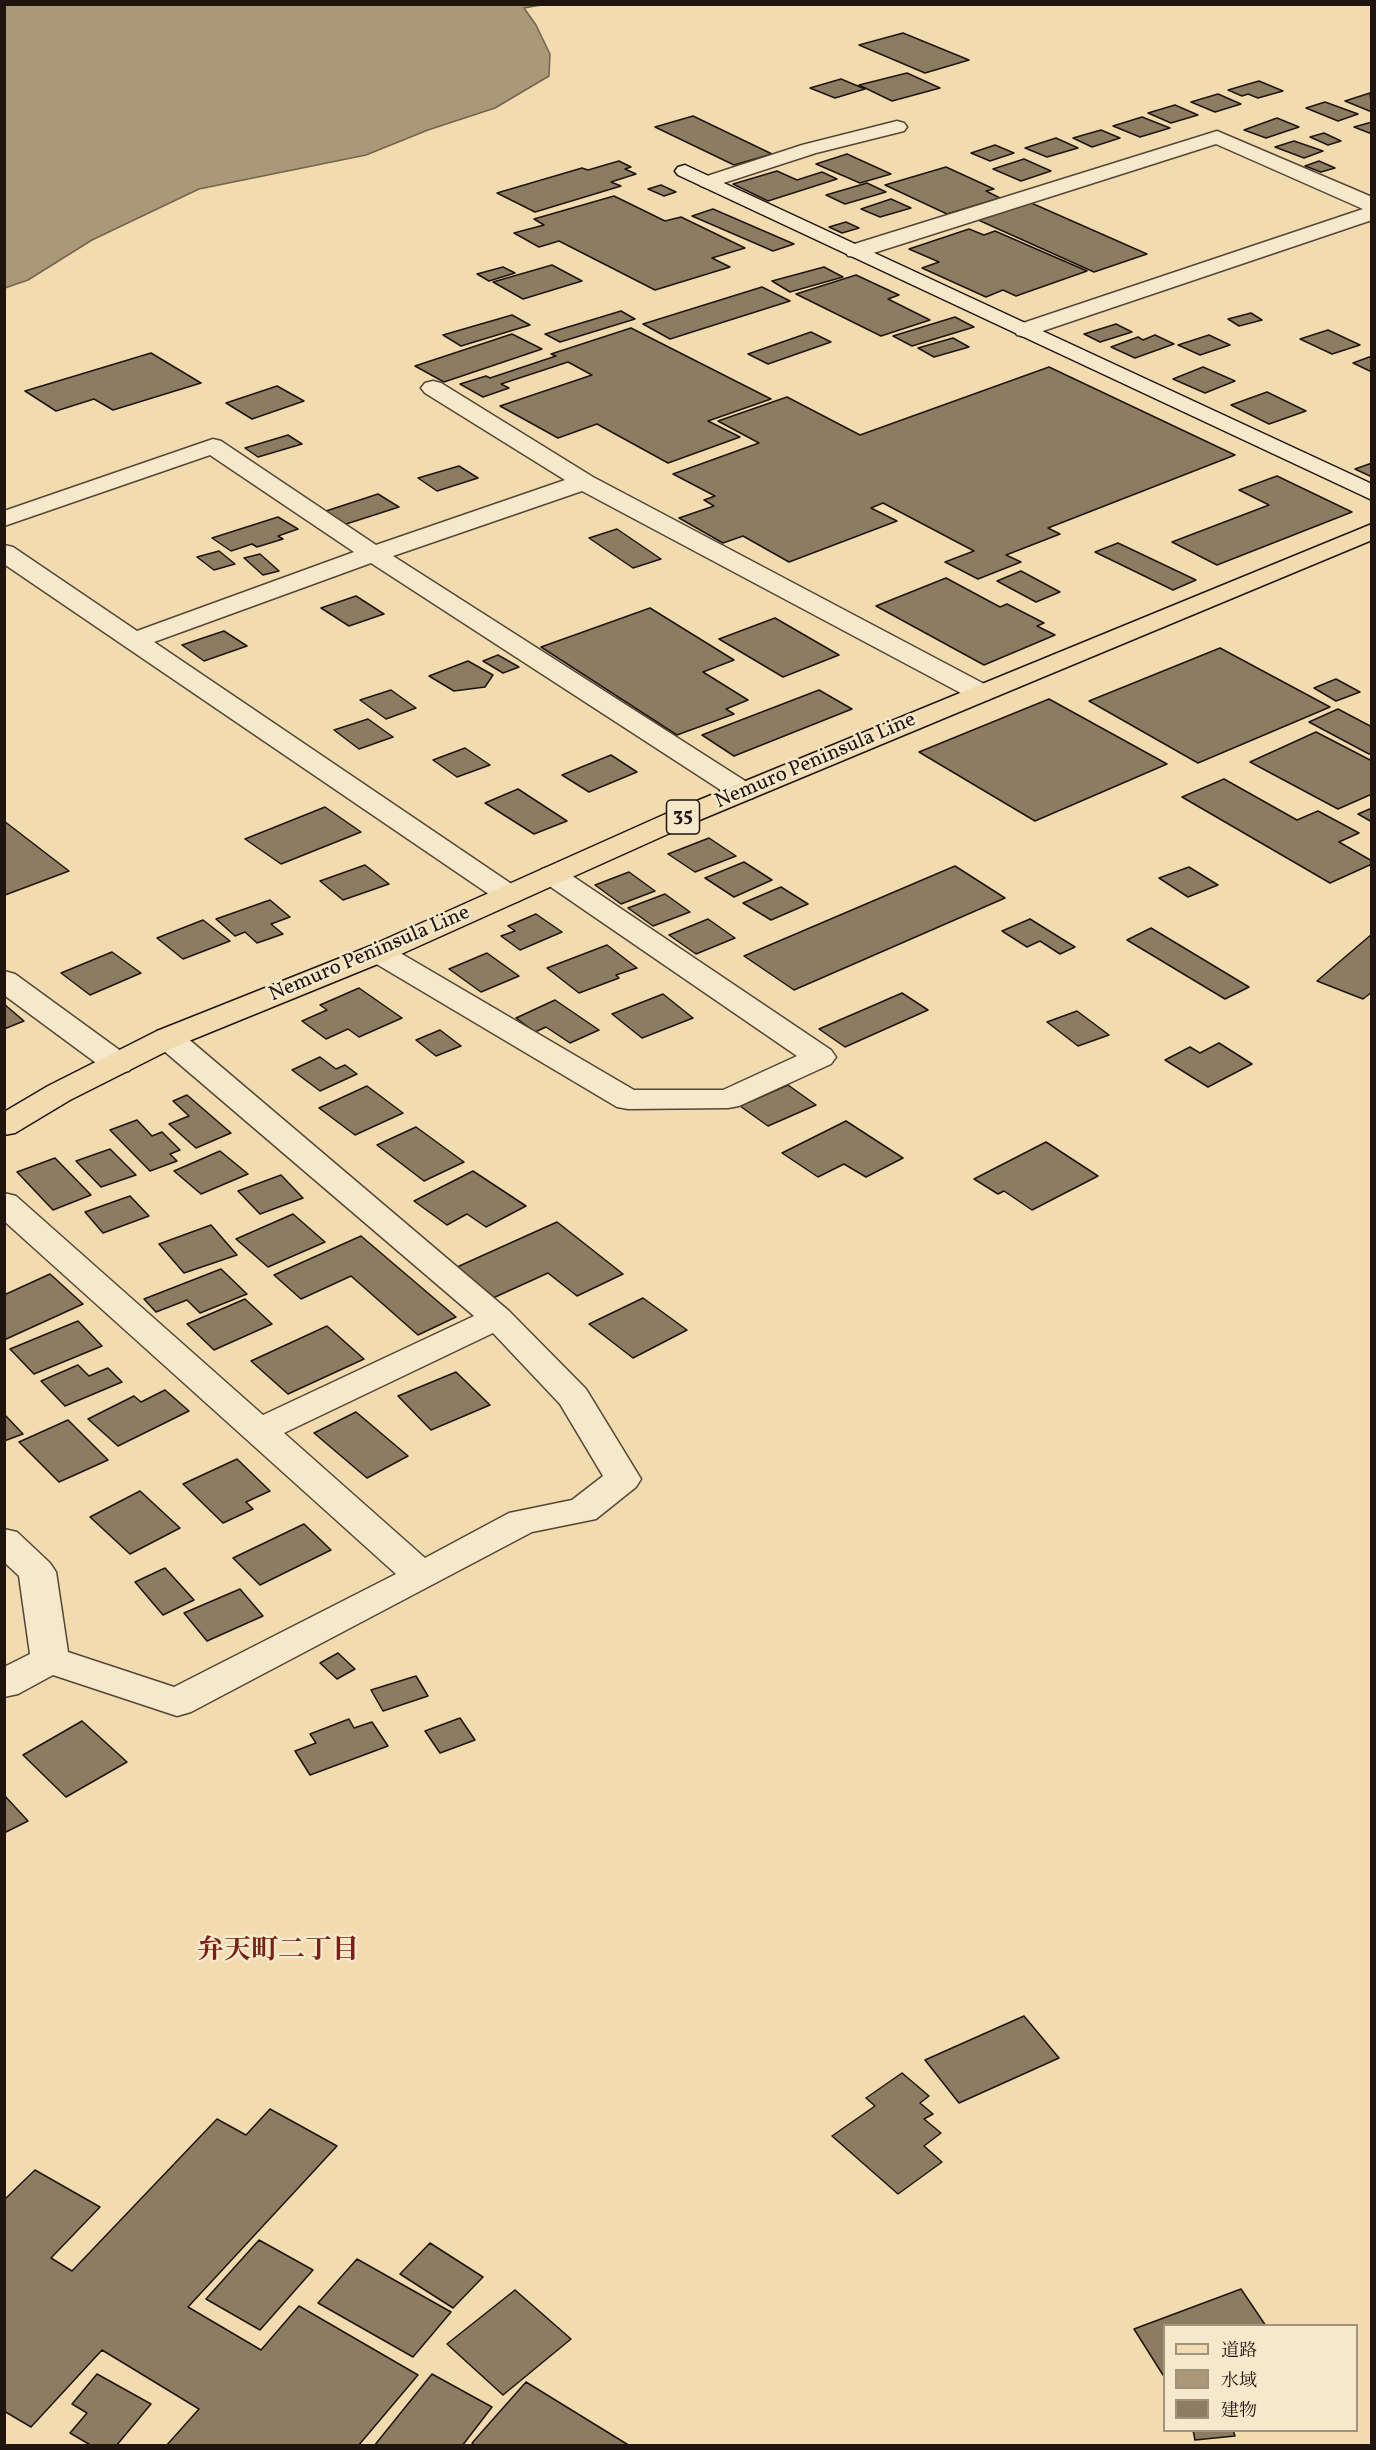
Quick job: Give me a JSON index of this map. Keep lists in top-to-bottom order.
{
  "streets": {
    "main road": ["Nemuro Peninsula Line", "35"]
  },
  "districts": ["弁天町二丁目"],
  "legend": ["道路", "水域", "建物"]
}
